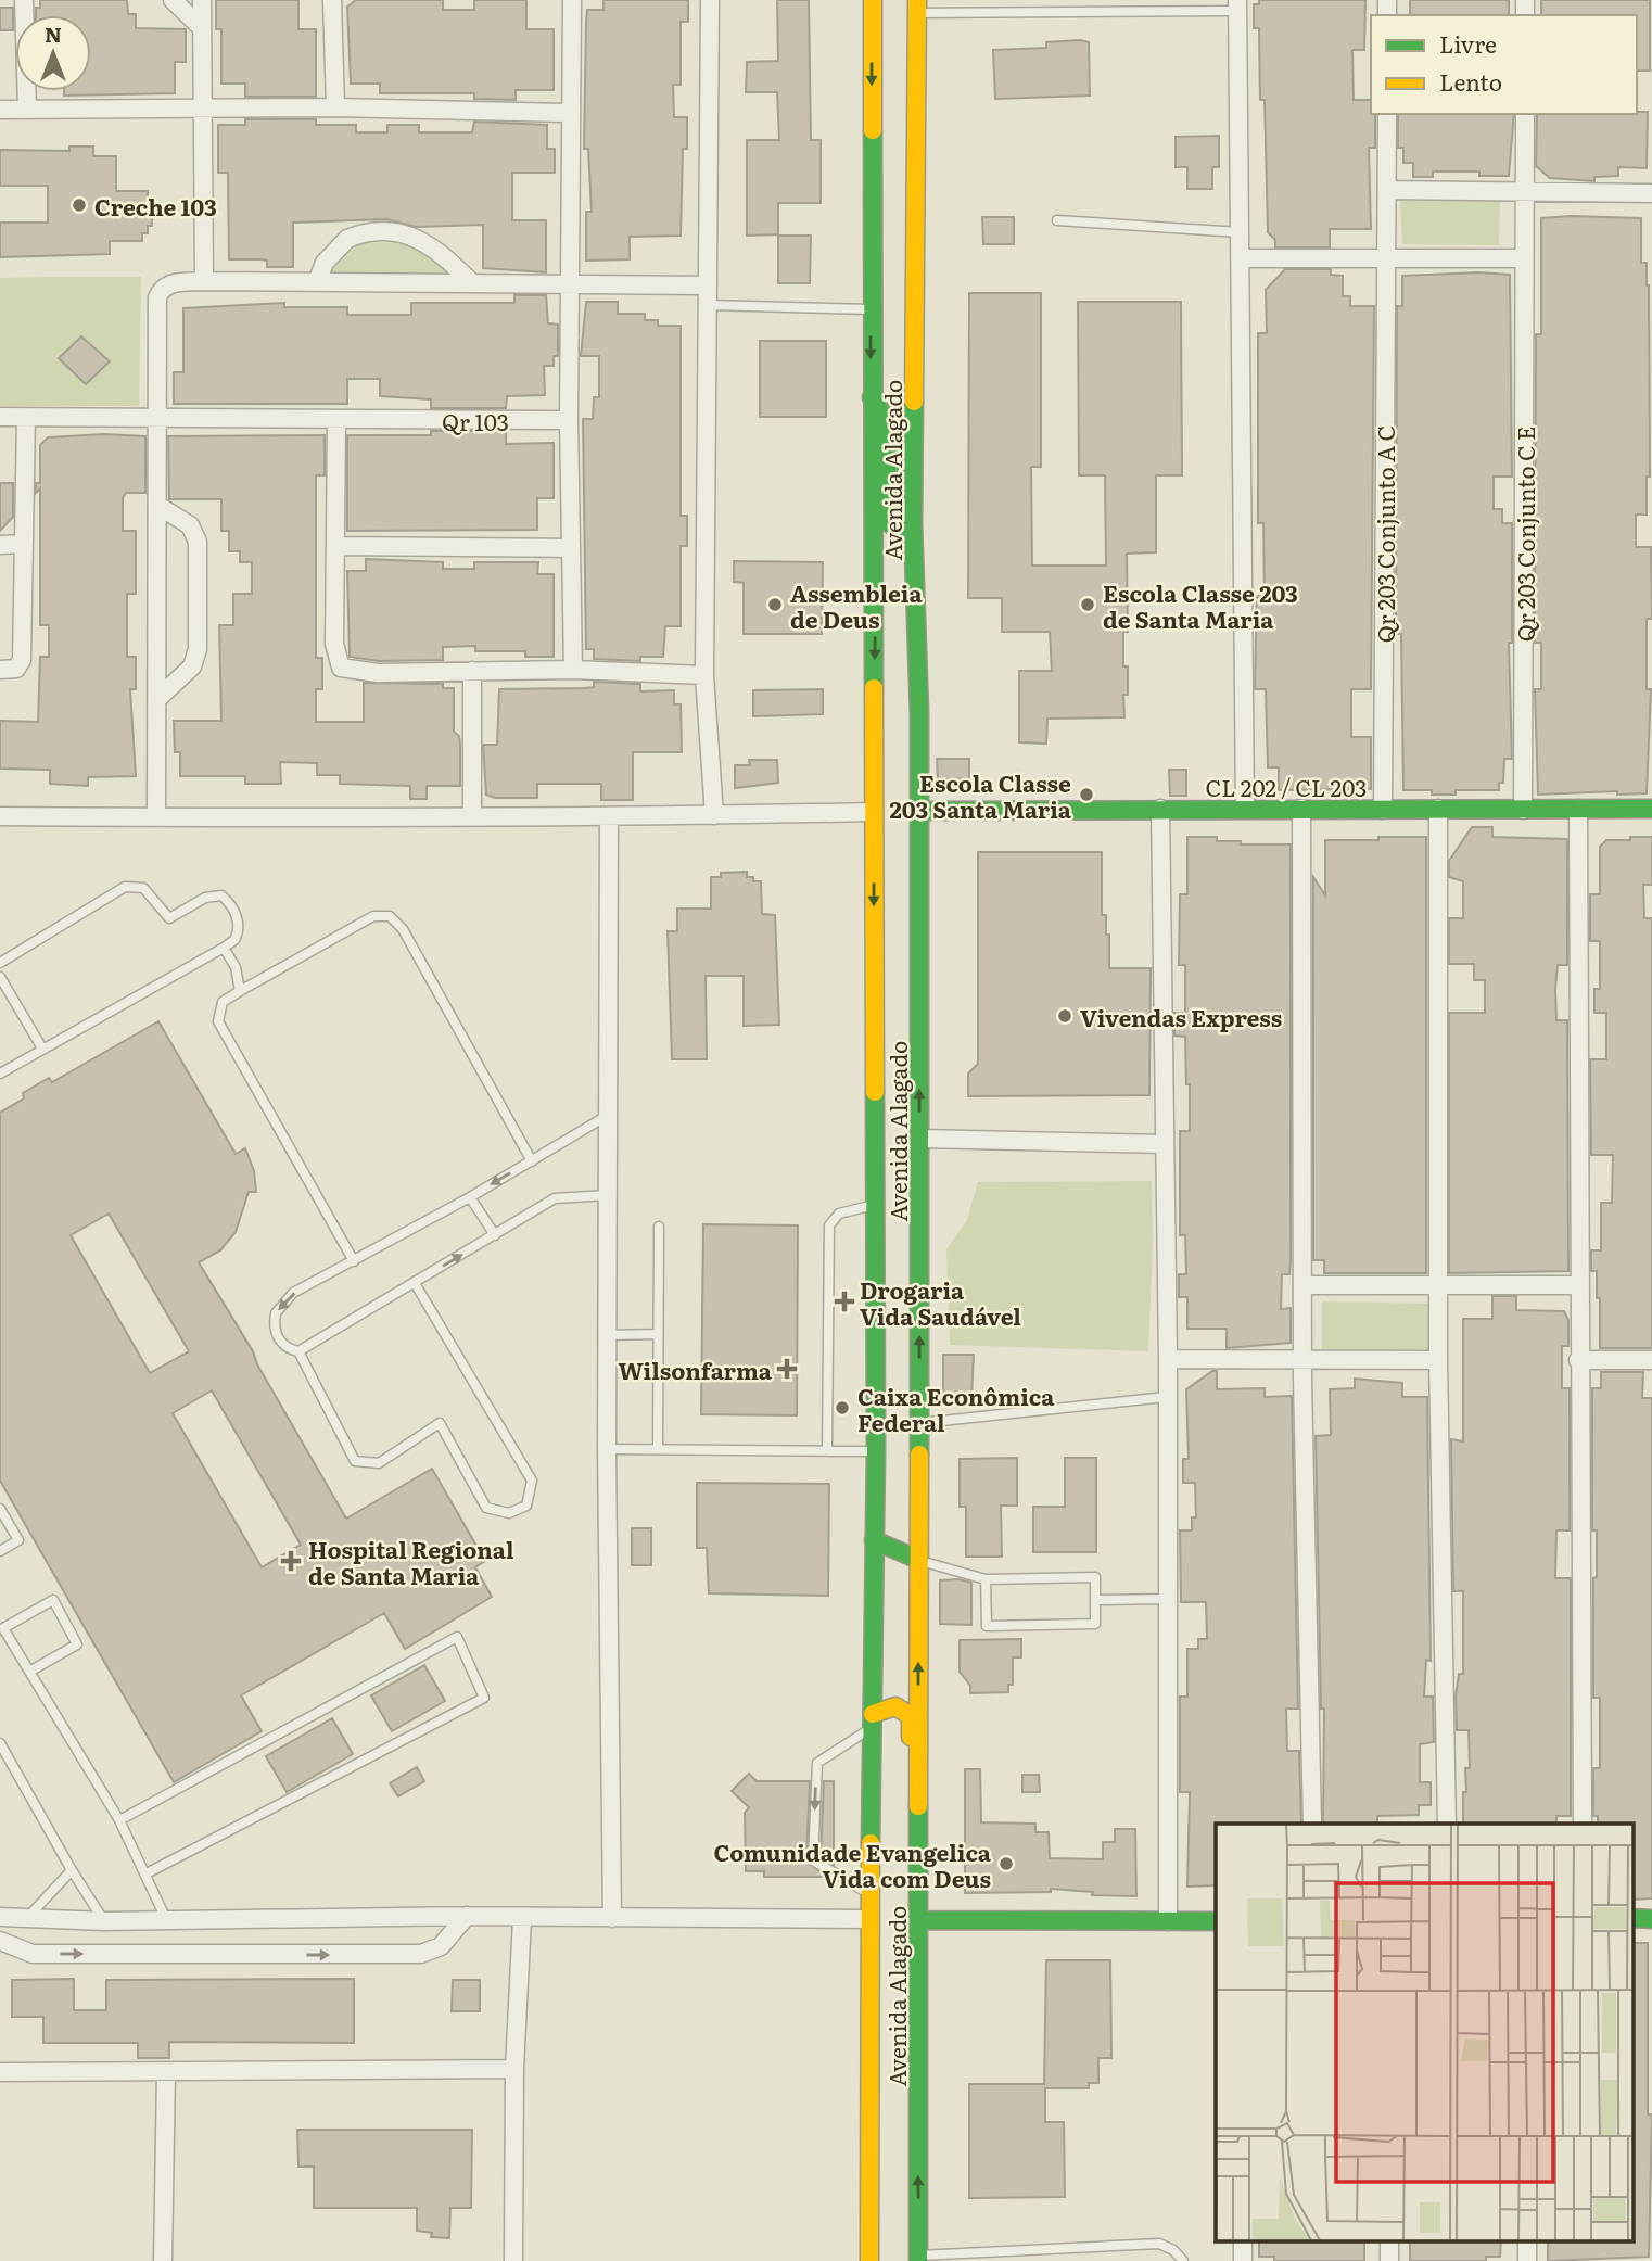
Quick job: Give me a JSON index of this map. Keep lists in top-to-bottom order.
{
  "streets": {
    "main road": ["Avenida Alagado", "CL 202 / CL 203"],
    "street": ["Qr 103", "Qr 203 Conjunto A C", "Qr 203 Conjunto C E"]
  },
  "crossings": [
    ["Avenida Alagado", "CL 202 / CL 203"],
    ["Qr 203 Conjunto A C", "CL 202 / CL 203"],
    ["Qr 203 Conjunto C E", "CL 202 / CL 203"]
  ],
  "places": {
    "other": [
      "Creche 103",
      "Assembleia de Deus",
      "Escola Classe 203 de Santa Maria",
      "Escola Classe 203 Santa Maria",
      "Vivendas Express",
      "Caixa Econômica Federal",
      "Comunidade Evangelica Vida com Deus"
    ],
    "health": ["Drogaria Vida Saudável", "Wilsonfarma", "Hospital Regional de Santa Maria"]
  },
  "legend": ["Livre", "Lento"],
  "north": "top"
}
